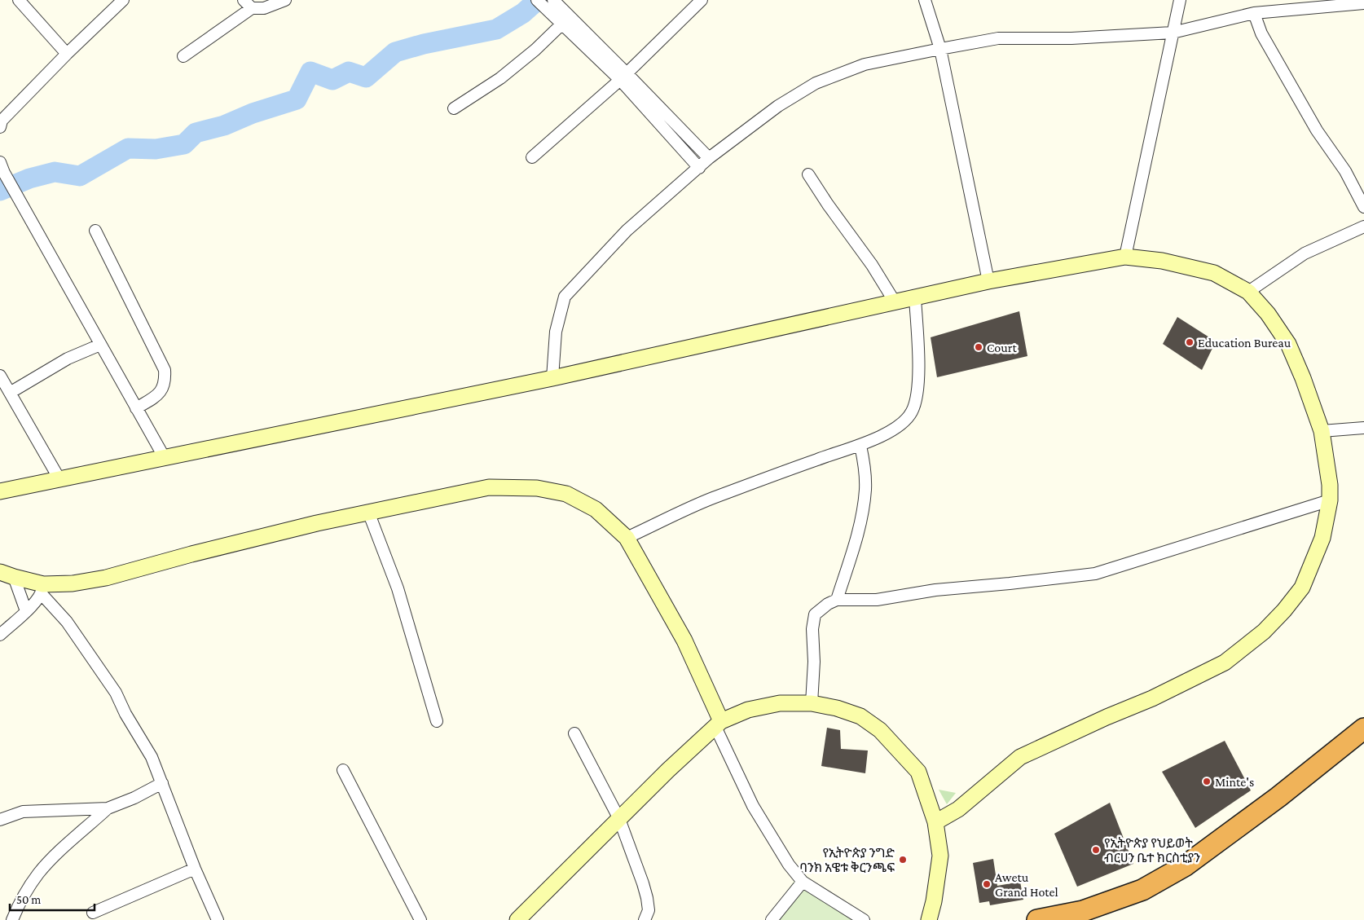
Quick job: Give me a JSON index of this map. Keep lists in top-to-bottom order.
{
  "places": [
    "Education Bureau",
    "Court",
    "Minte's",
    "የኢትዮጵያ የህይወት ብርሀን ቤተ ክርስቲያን",
    "የኢትዮጵያ ንግድ ባንክ አዌቱ ቅርንጫፍ",
    "Awetu Grand Hotel"
  ],
  "scale_bar": "50 m"
}
